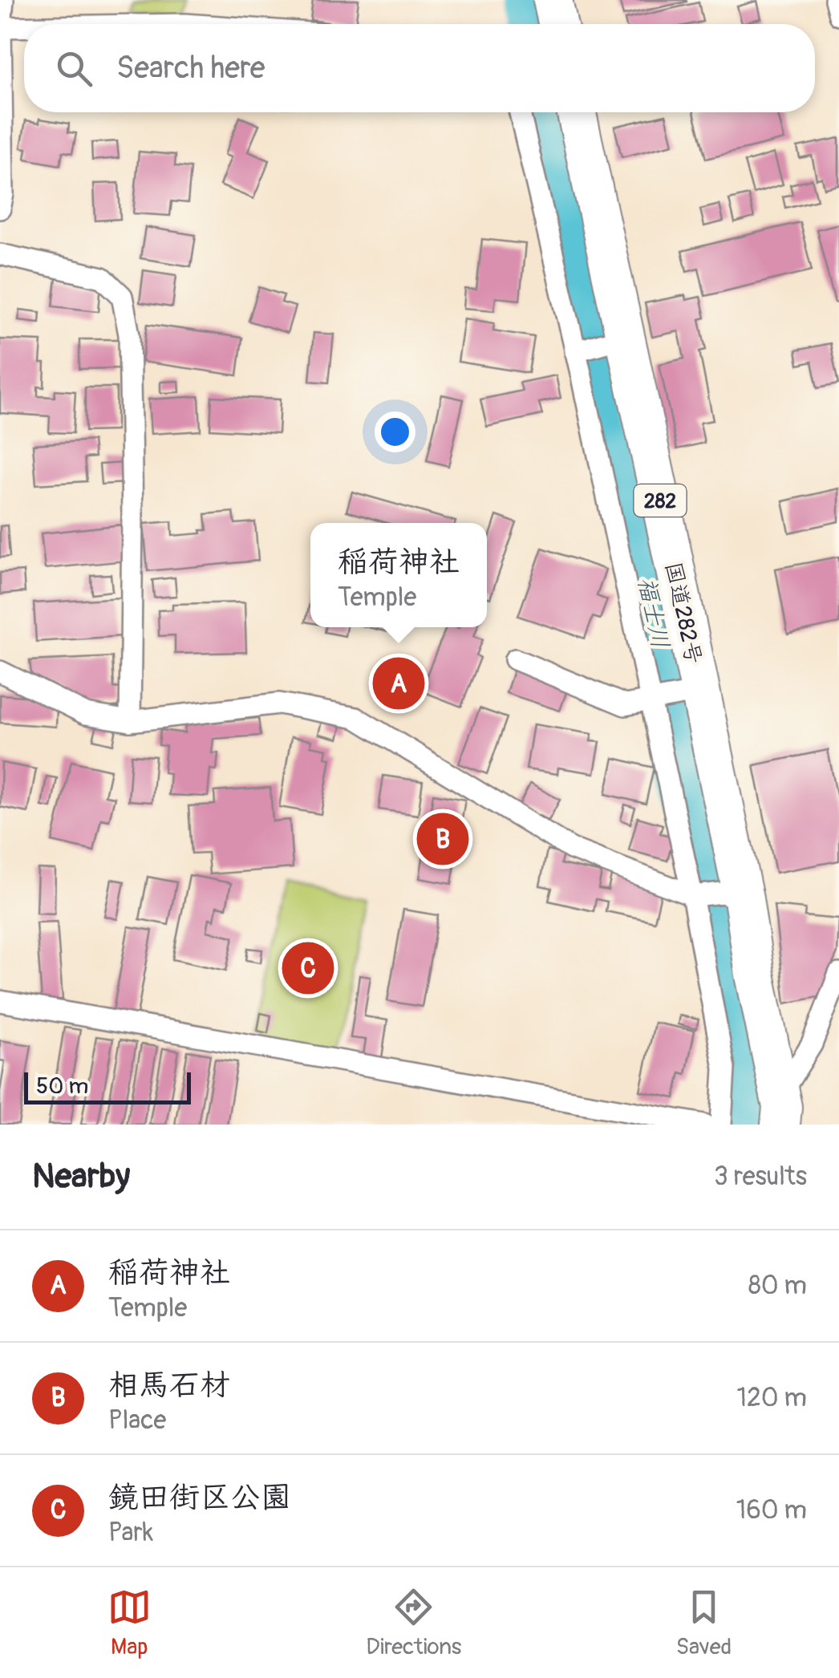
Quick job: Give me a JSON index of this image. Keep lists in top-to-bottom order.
{
  "streets": {
    "highway": ["282", "国道282号"]
  },
  "water": ["福士川"],
  "scale_bar": "50 m",
  "page": {
    "search": "Search here",
    "popup": ["稲荷神社", "Temple"],
    "pins": ["A", "B", "C"],
    "scale": "50 m",
    "heading": ["Nearby", "3 results"],
    "list": [
      {
        "mark": "A",
        "name": "稲荷神社",
        "note": "Temple",
        "value": "80 m"
      },
      {
        "mark": "B",
        "name": "相馬石材",
        "note": "Place",
        "value": "120 m"
      },
      {
        "mark": "C",
        "name": "鏡田街区公園",
        "note": "Park",
        "value": "160 m"
      }
    ],
    "nav": ["Map", "Directions", "Saved"]
  }
}
